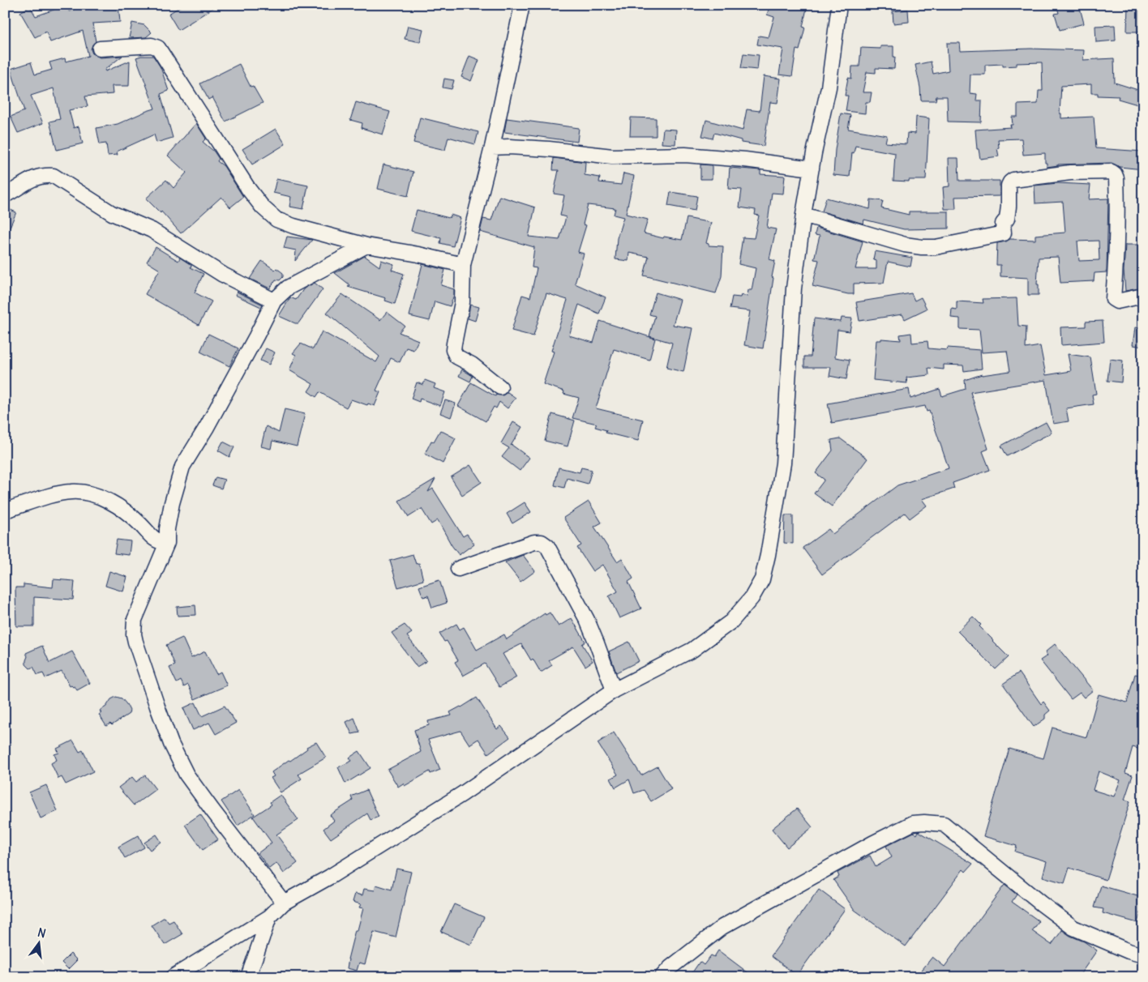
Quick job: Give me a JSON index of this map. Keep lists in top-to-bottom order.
{
  "north": "top"
}
